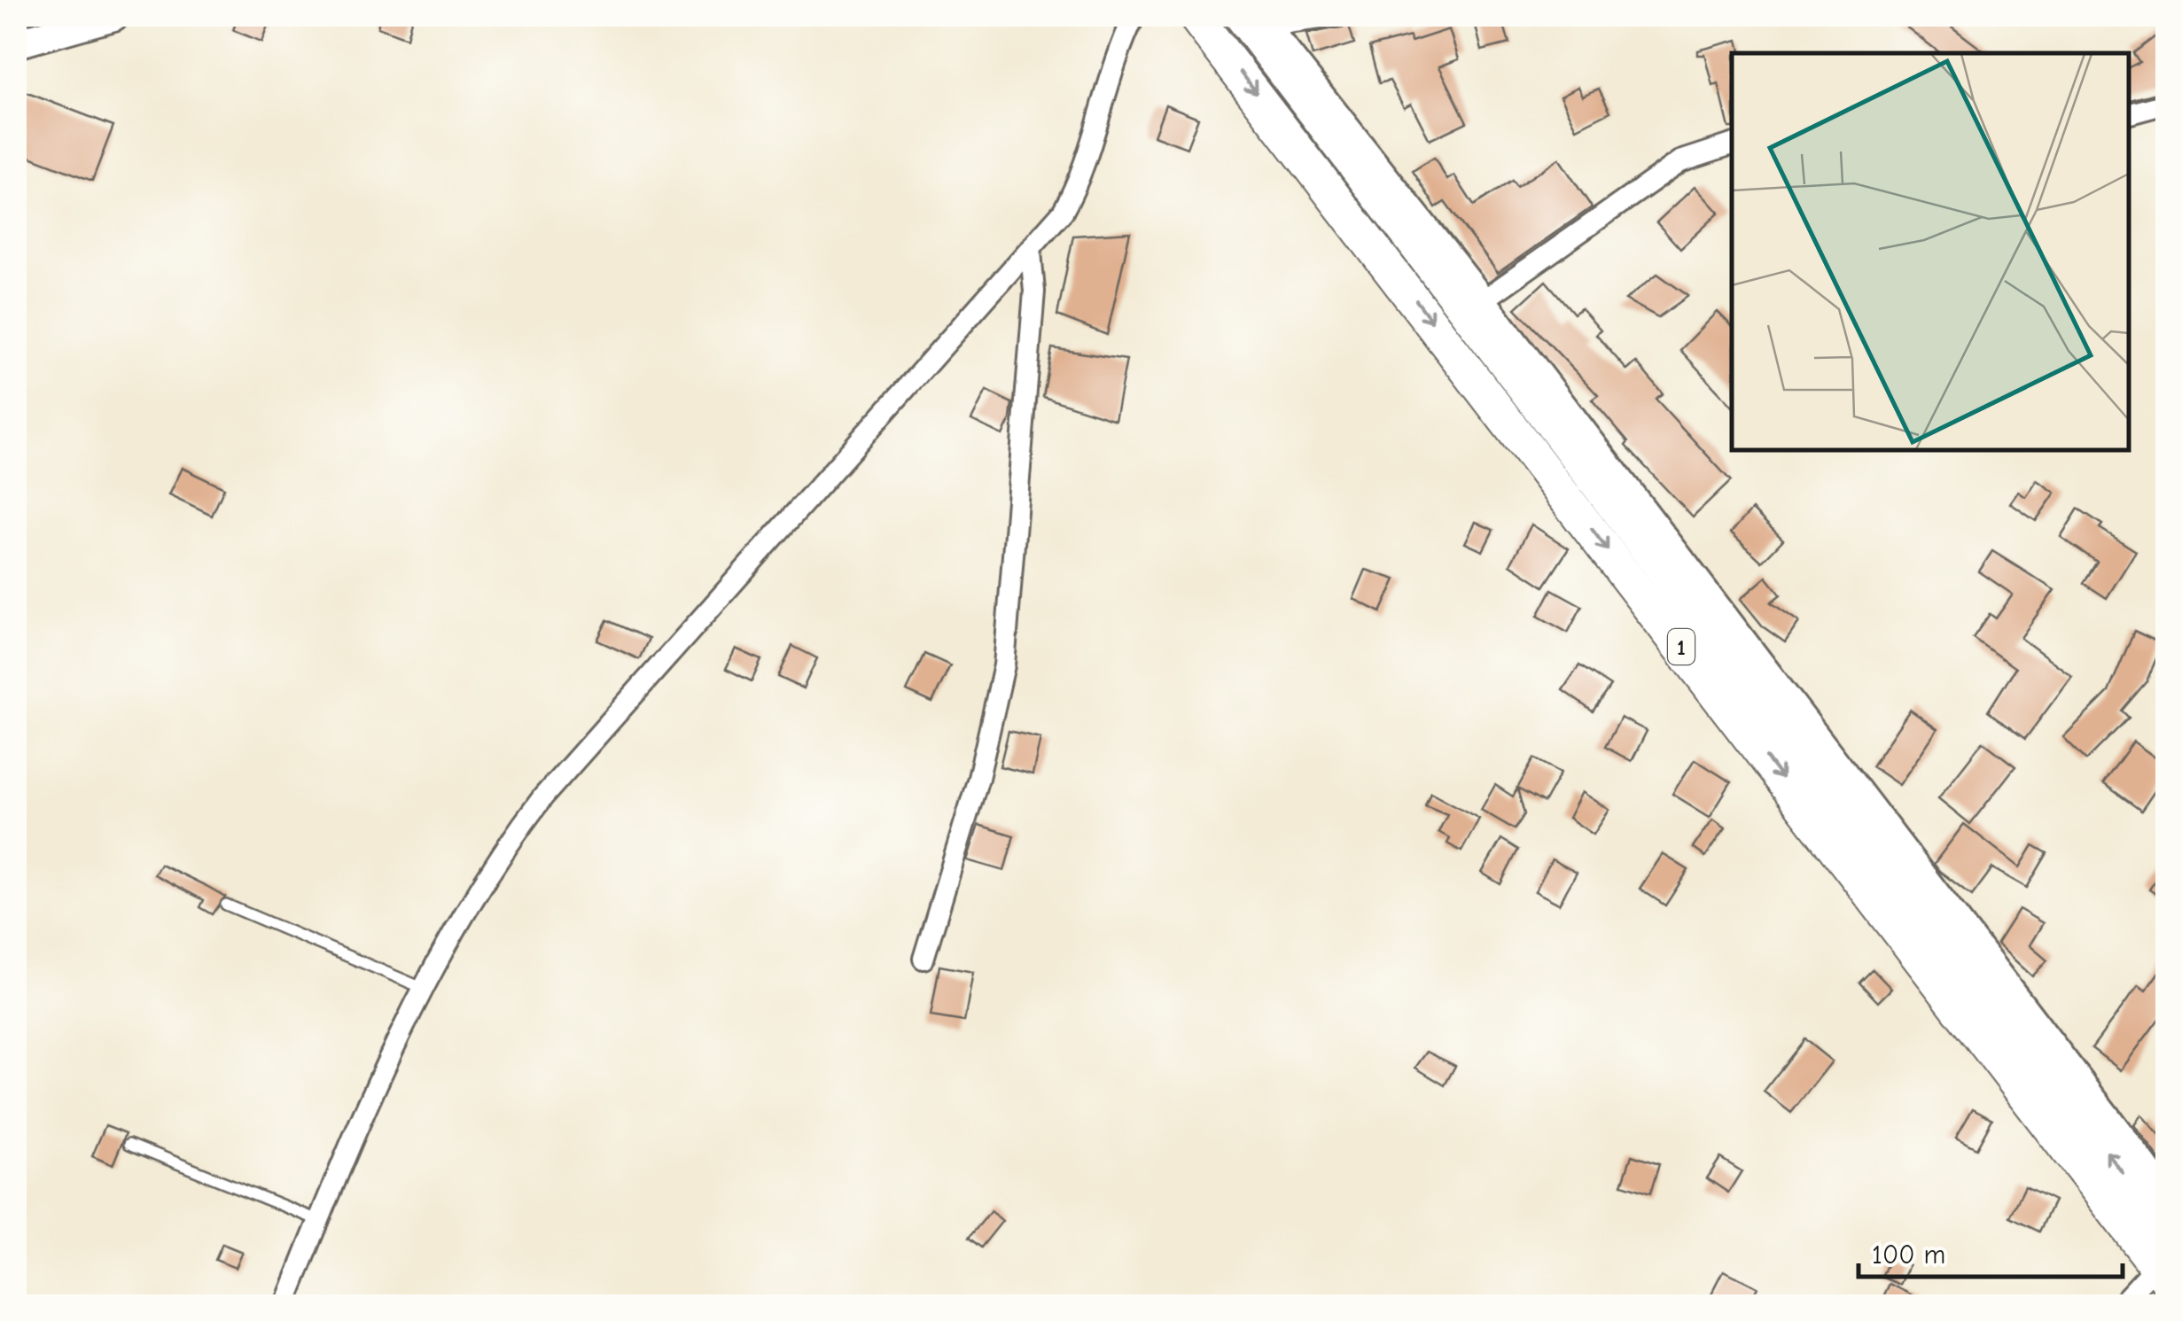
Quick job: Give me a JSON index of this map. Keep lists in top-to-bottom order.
{
  "streets": {
    "main road": ["1"]
  },
  "scale_bar": "100 m"
}
